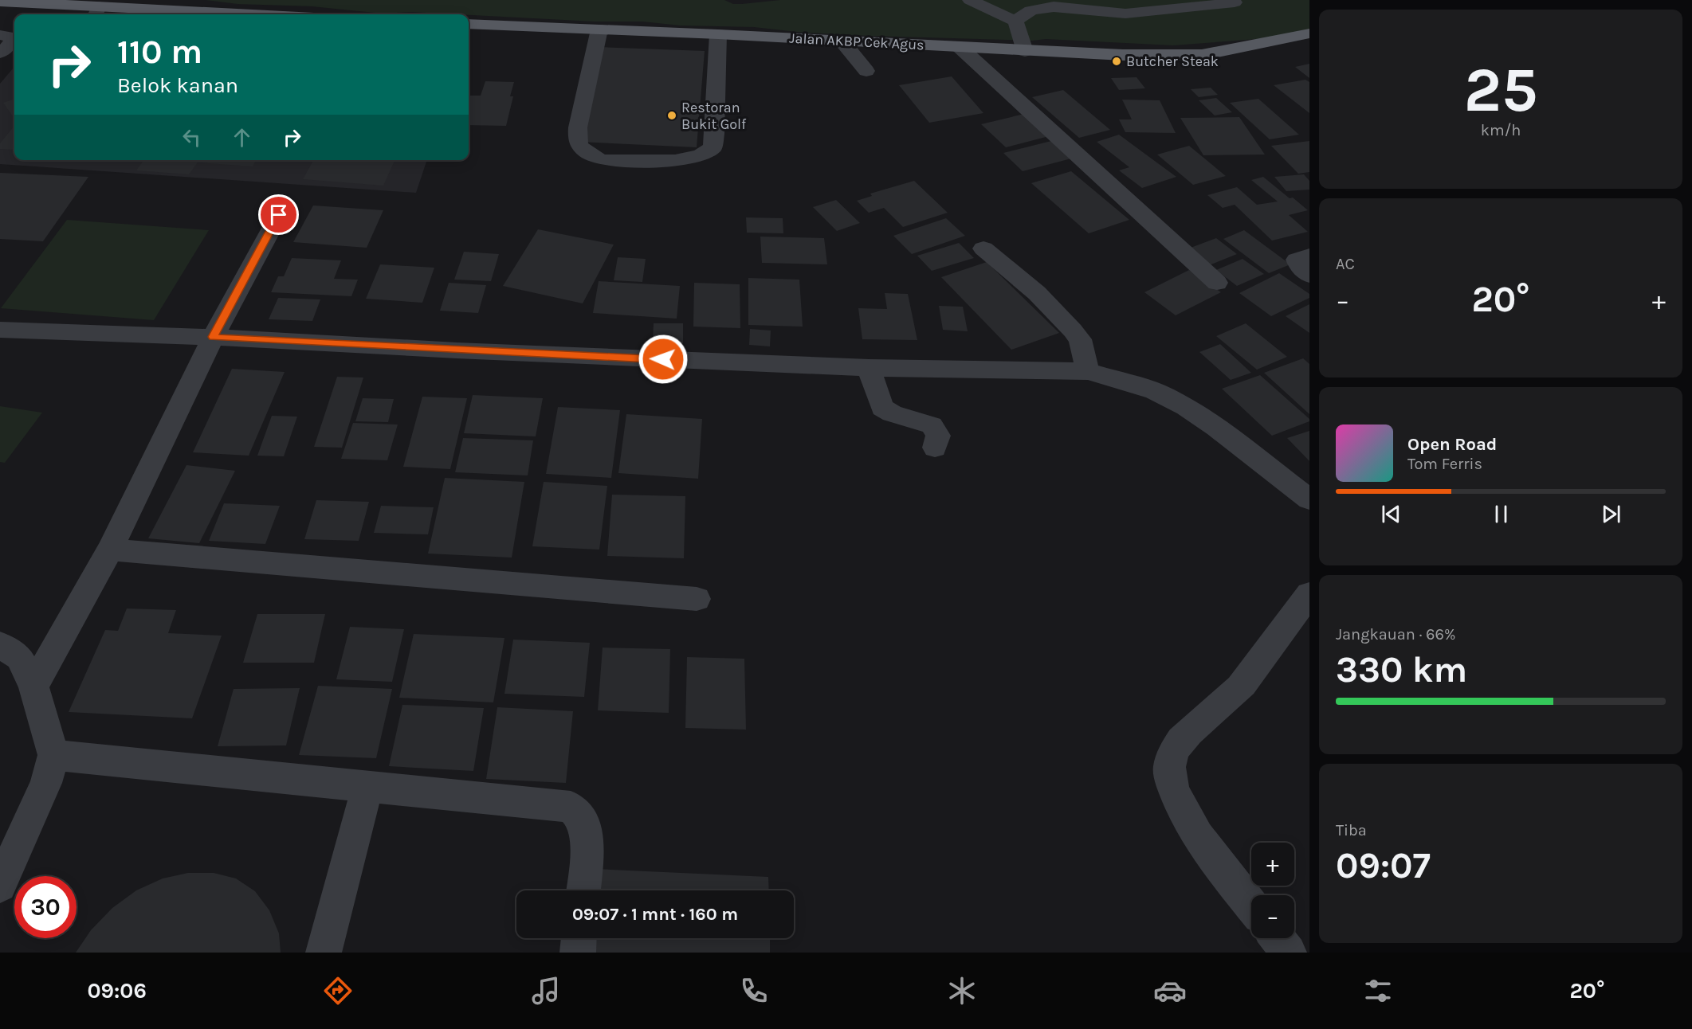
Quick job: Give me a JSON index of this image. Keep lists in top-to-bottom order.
{
  "streets": {
    "main road": ["Jalan AKBP Cek Agus"]
  },
  "places": ["Butcher Steak", "Restoran Bukit Golf"],
  "page": {
    "tile": [
      ["25", "km/h"],
      "AC",
      ["Jangkauan · 66%", "330 km"],
      ["Tiba", "09:07"]
    ],
    "turn": ["110 m", "Belok kanan"],
    "heat": ["−", "20°", "+"],
    "song": ["Open Road", "Tom Ferris"],
    "map_buttons": ["+", "−"],
    "limit": "30",
    "trip": "09:07 · 1 mnt · 160 m",
    "tabs": ["09:06", "20°"]
  }
}
